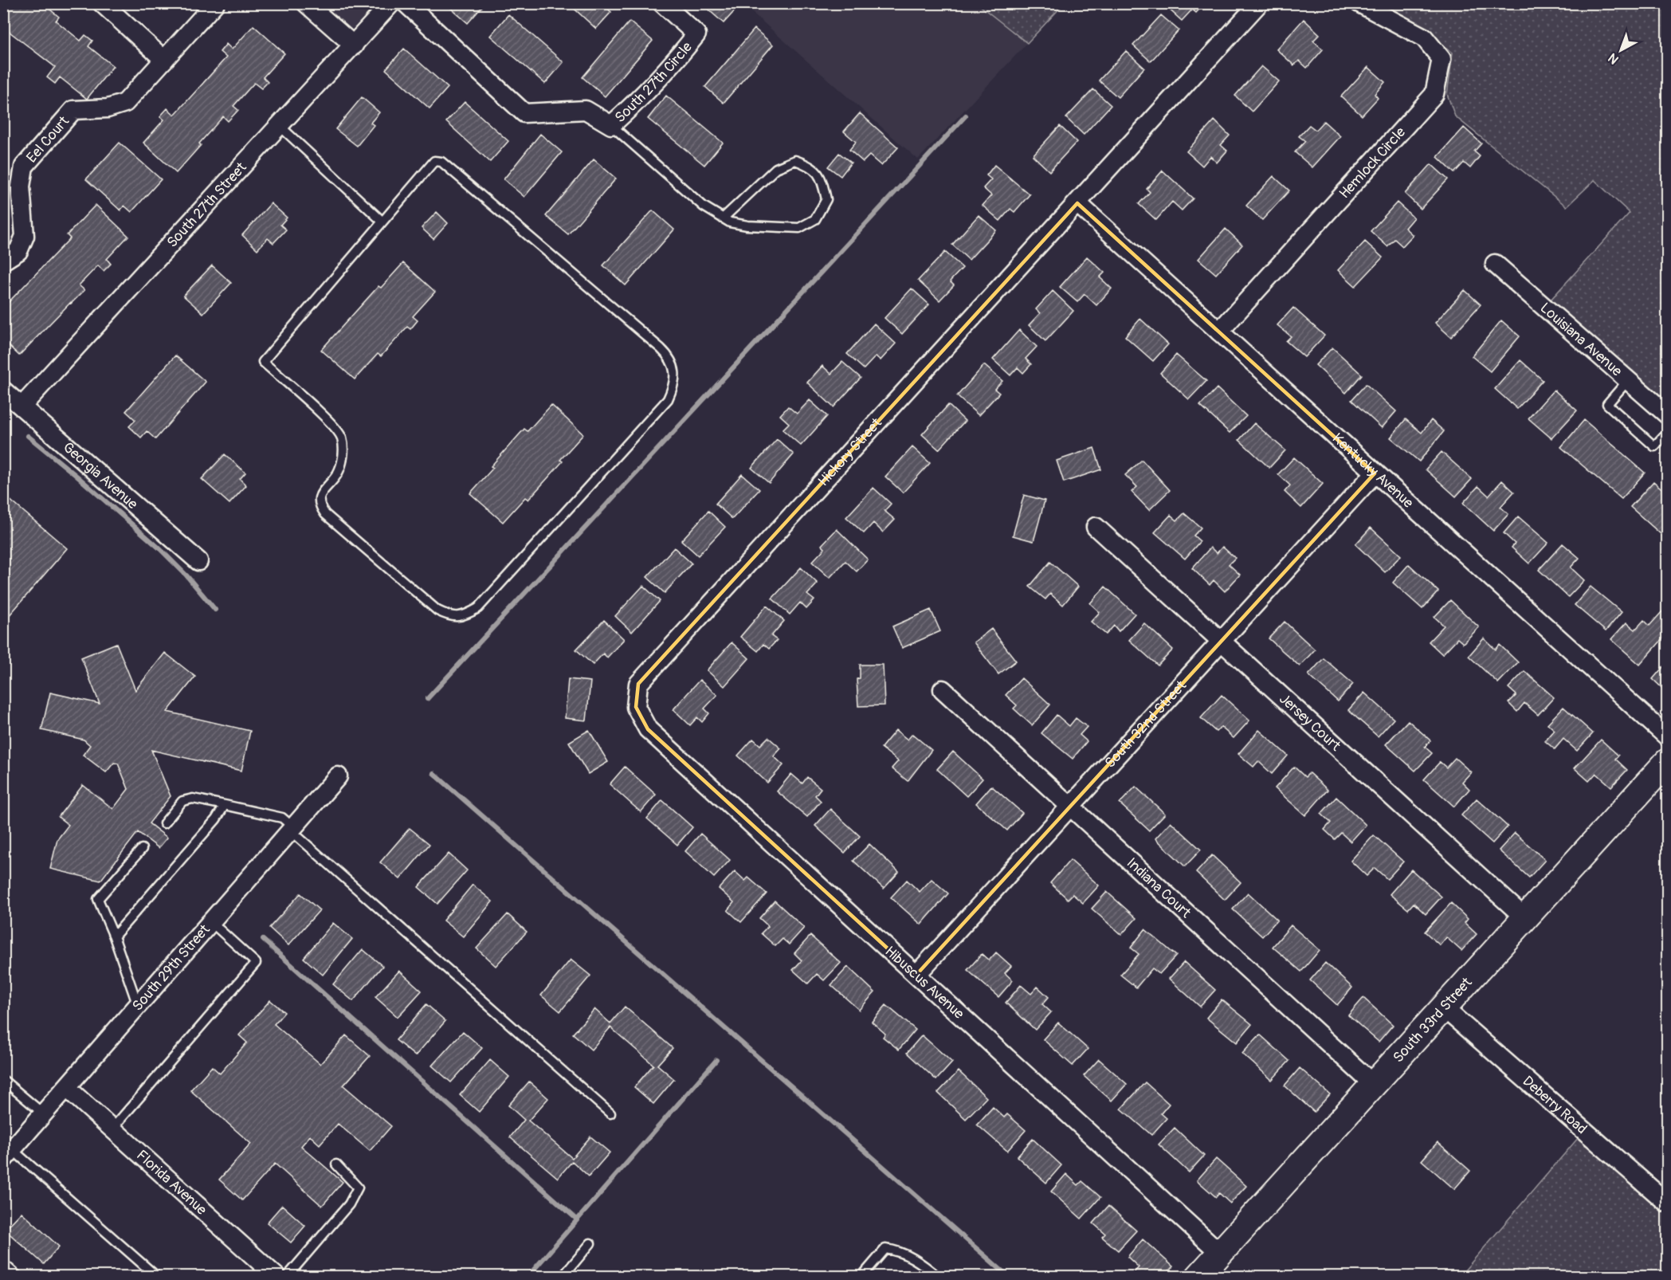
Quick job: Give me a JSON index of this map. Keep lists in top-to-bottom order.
{
  "streets": {
    "street": [
      "South 27th Circle",
      "Eel Court",
      "Hemlock Circle",
      "South 27th Street",
      "Louisiana Avenue",
      "Hickory Street",
      "Kentucky Avenue",
      "Georgia Avenue",
      "Jersey Court",
      "South 32nd Street",
      "Indiana Court",
      "South 29th Street",
      "Hibuscus Avenue",
      "South 33rd Street",
      "Deberry Road",
      "Florida Avenue"
    ]
  },
  "crossings": [
    ["Hemlock Circle", "Kentucky Avenue"],
    ["South 27th Street", "Georgia Avenue"],
    ["Hickory Street", "Kentucky Avenue"],
    ["Hickory Street", "Hibuscus Avenue"],
    ["Kentucky Avenue", "South 32nd Street"],
    ["Jersey Court", "South 32nd Street"],
    ["Jersey Court", "South 33rd Street"],
    ["South 32nd Street", "Indiana Court"],
    ["South 32nd Street", "Hibuscus Avenue"],
    ["Indiana Court", "South 33rd Street"],
    ["South 29th Street", "Florida Avenue"],
    ["Hibuscus Avenue", "South 33rd Street"],
    ["South 33rd Street", "Deberry Road"]
  ],
  "north": "bottom left"
}
